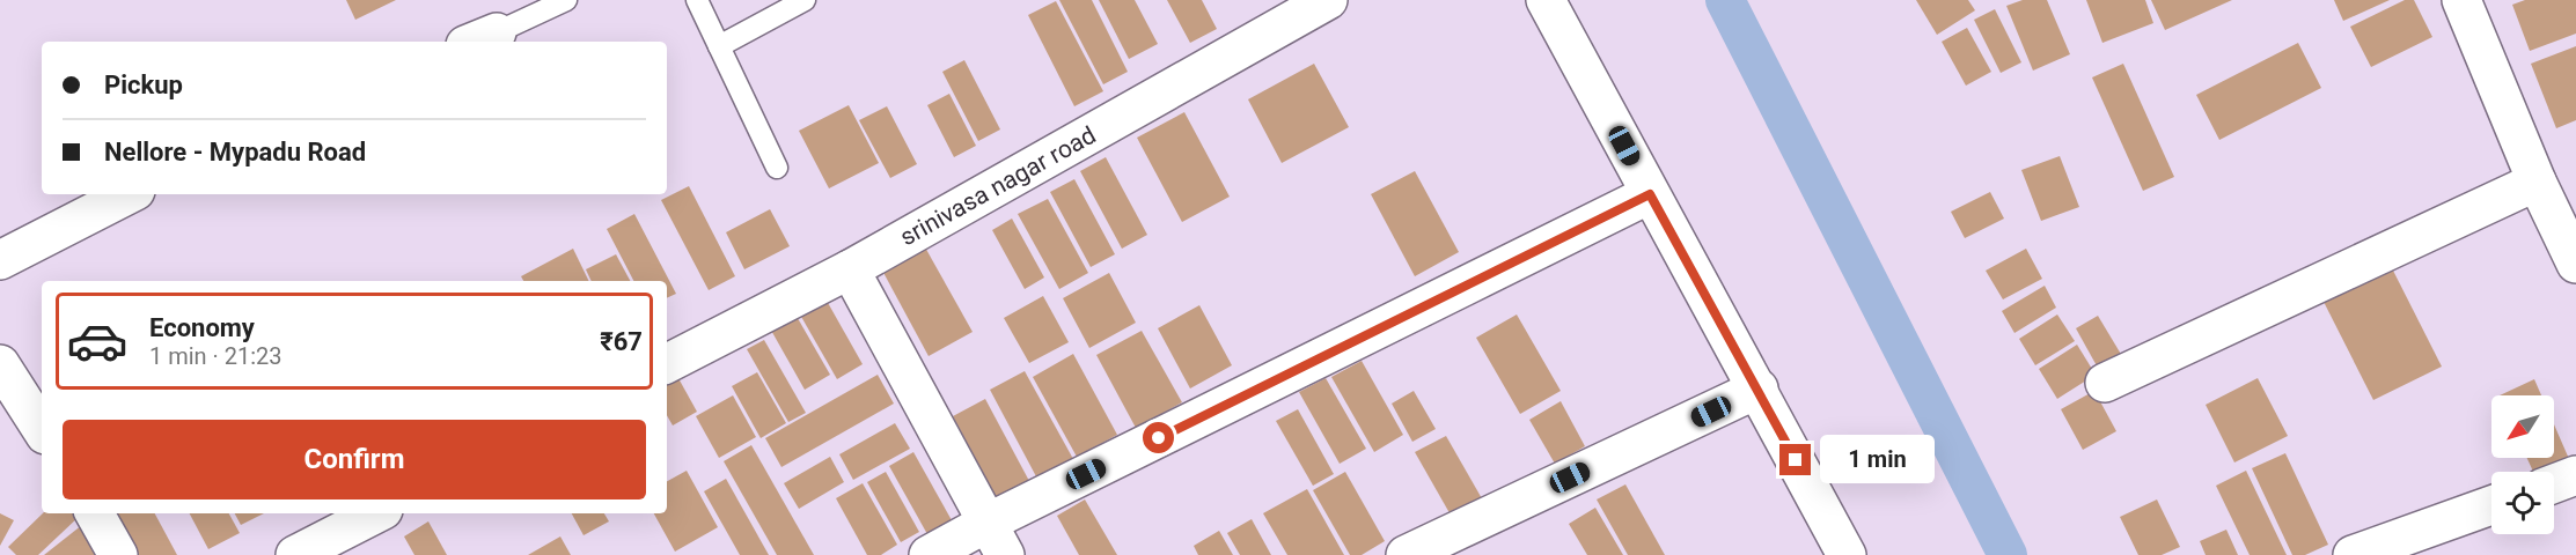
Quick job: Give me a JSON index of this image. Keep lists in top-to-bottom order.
{
  "streets": {
    "street": ["srinivasa nagar road"]
  },
  "north": "bottom left",
  "page": {
    "banner": ["Pickup", "Nellore - Mypadu Road"],
    "list": [
      {
        "name": "Economy",
        "note": "1 min · 21:23",
        "value": "₹67"
      }
    ],
    "buttons": "Confirm",
    "bubble": "1 min"
  }
}
